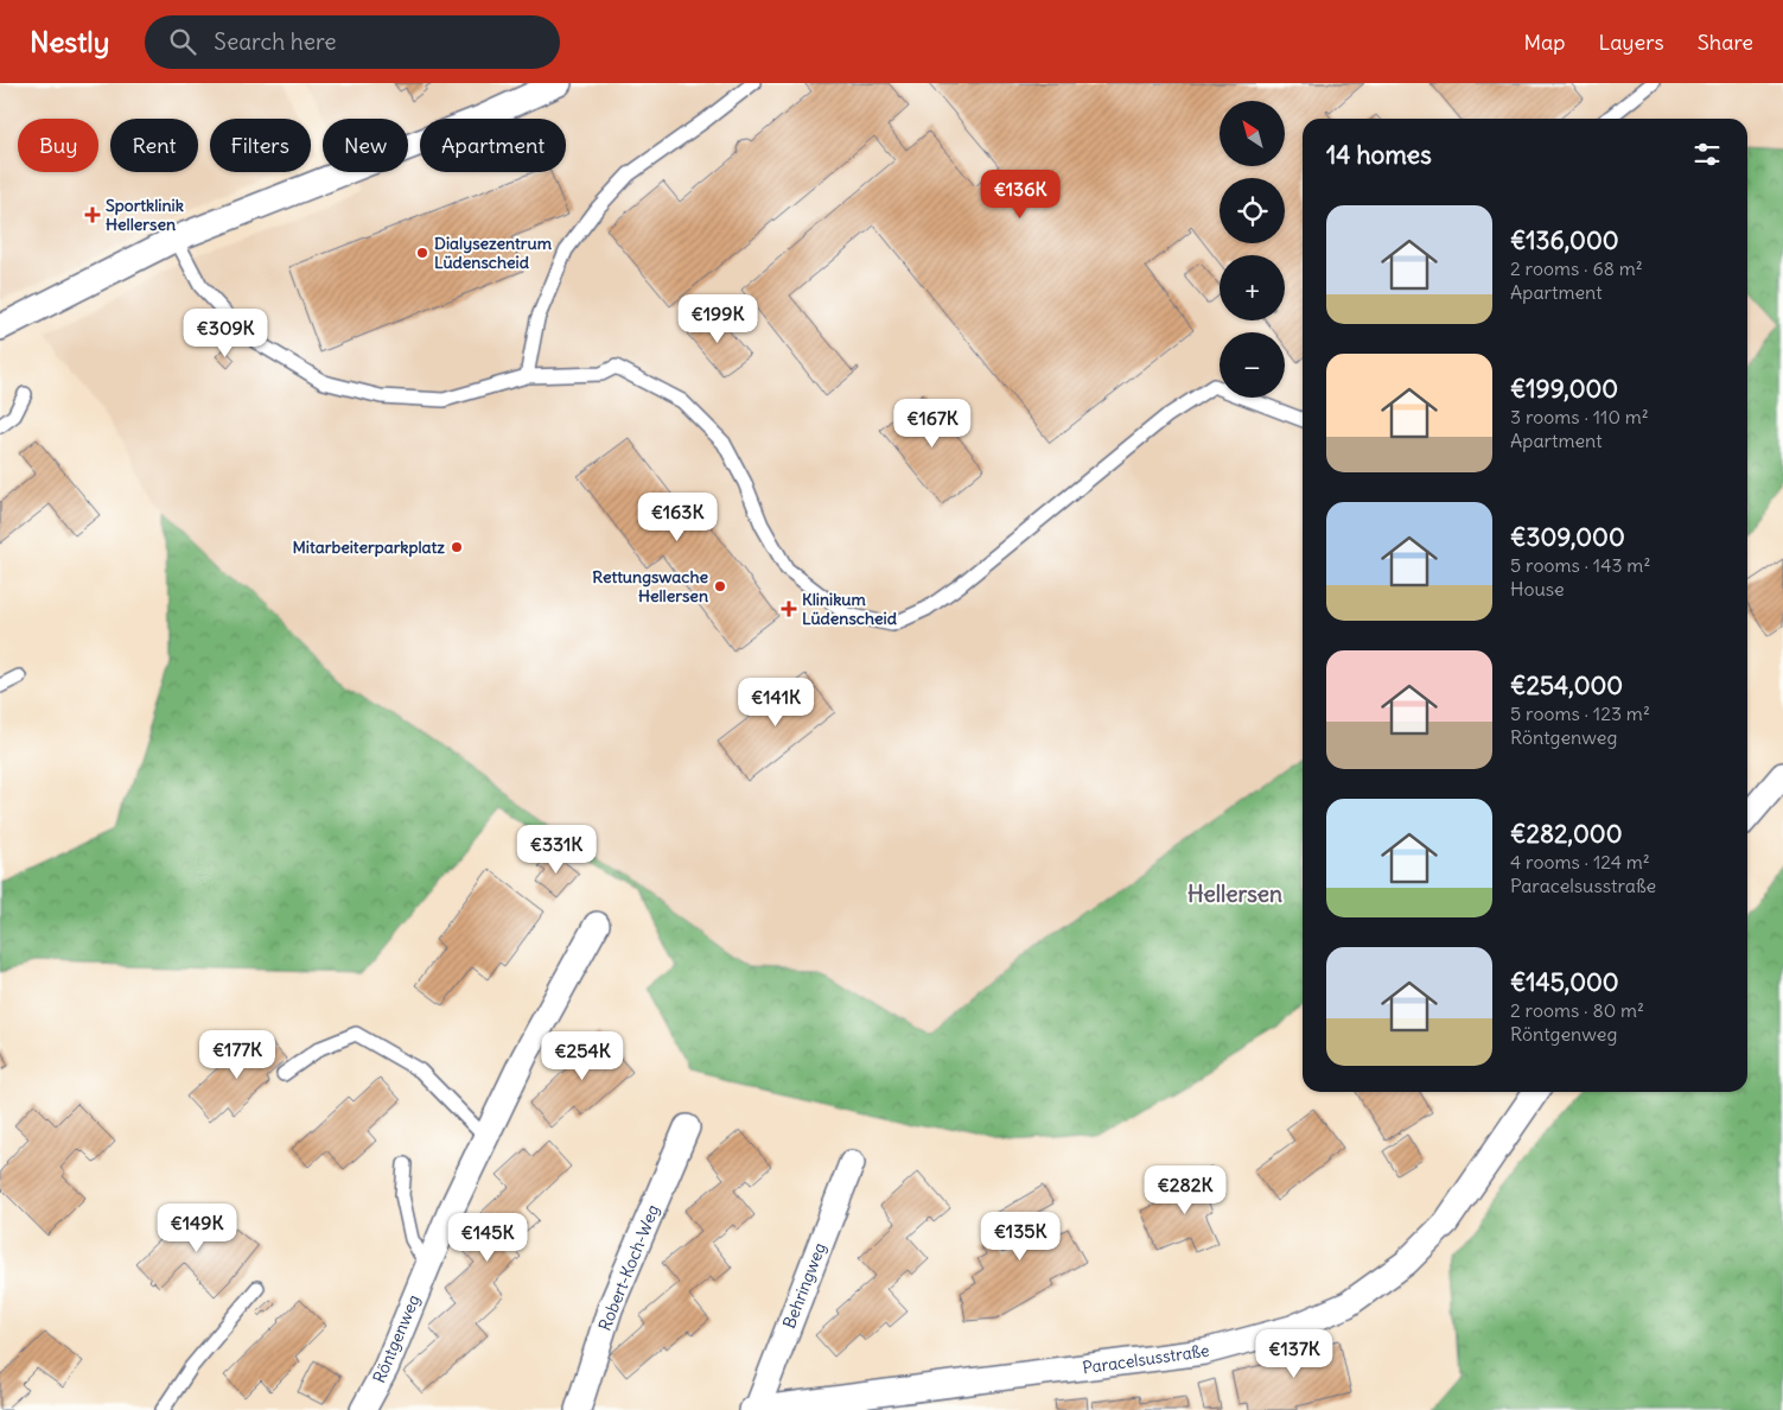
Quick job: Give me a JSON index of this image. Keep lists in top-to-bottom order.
{
  "streets": {
    "street": [
      "Robert-Koch-Weg",
      "Behringweg",
      "Röntgenweg",
      "Paracelsusstraße"
    ]
  },
  "crossings": [
    ["Behringweg", "Paracelsusstraße"]
  ],
  "districts": ["Hellersen"],
  "places": {
    "health": ["Sportklinik Hellersen", "Klinikum Lüdenscheid"],
    "other": ["Dialysezentrum Lüdenscheid", "Mitarbeiterparkplatz", "Rettungswache Hellersen"]
  },
  "north": "top left",
  "page": {
    "header": "Nestly",
    "search": "Search here",
    "nav": ["Map", "Layers", "Share"],
    "map_buttons": ["+", "−"],
    "chip": [
      "Buy",
      "Rent",
      "Filters",
      "New",
      "Apartment"
    ],
    "heading": "14 homes",
    "price": [
      "€136K",
      "€199K",
      "€309K",
      "€167K",
      "€163K",
      "€141K",
      "€331K",
      "€177K",
      "€254K",
      "€282K",
      "€149K",
      "€135K",
      "€145K",
      "€137K"
    ],
    "list": [
      {
        "name": "€136,000",
        "note": "2 rooms · 68 m² · Apartment"
      },
      {
        "name": "€199,000",
        "note": "3 rooms · 110 m² · Apartment"
      },
      {
        "name": "€309,000",
        "note": "5 rooms · 143 m² · House"
      },
      {
        "name": "€254,000",
        "note": "5 rooms · 123 m² · Röntgenweg"
      },
      {
        "name": "€282,000",
        "note": "4 rooms · 124 m² · Paracelsusstraße"
      },
      {
        "name": "€145,000",
        "note": "2 rooms · 80 m² · Röntgenweg"
      }
    ]
  }
}
